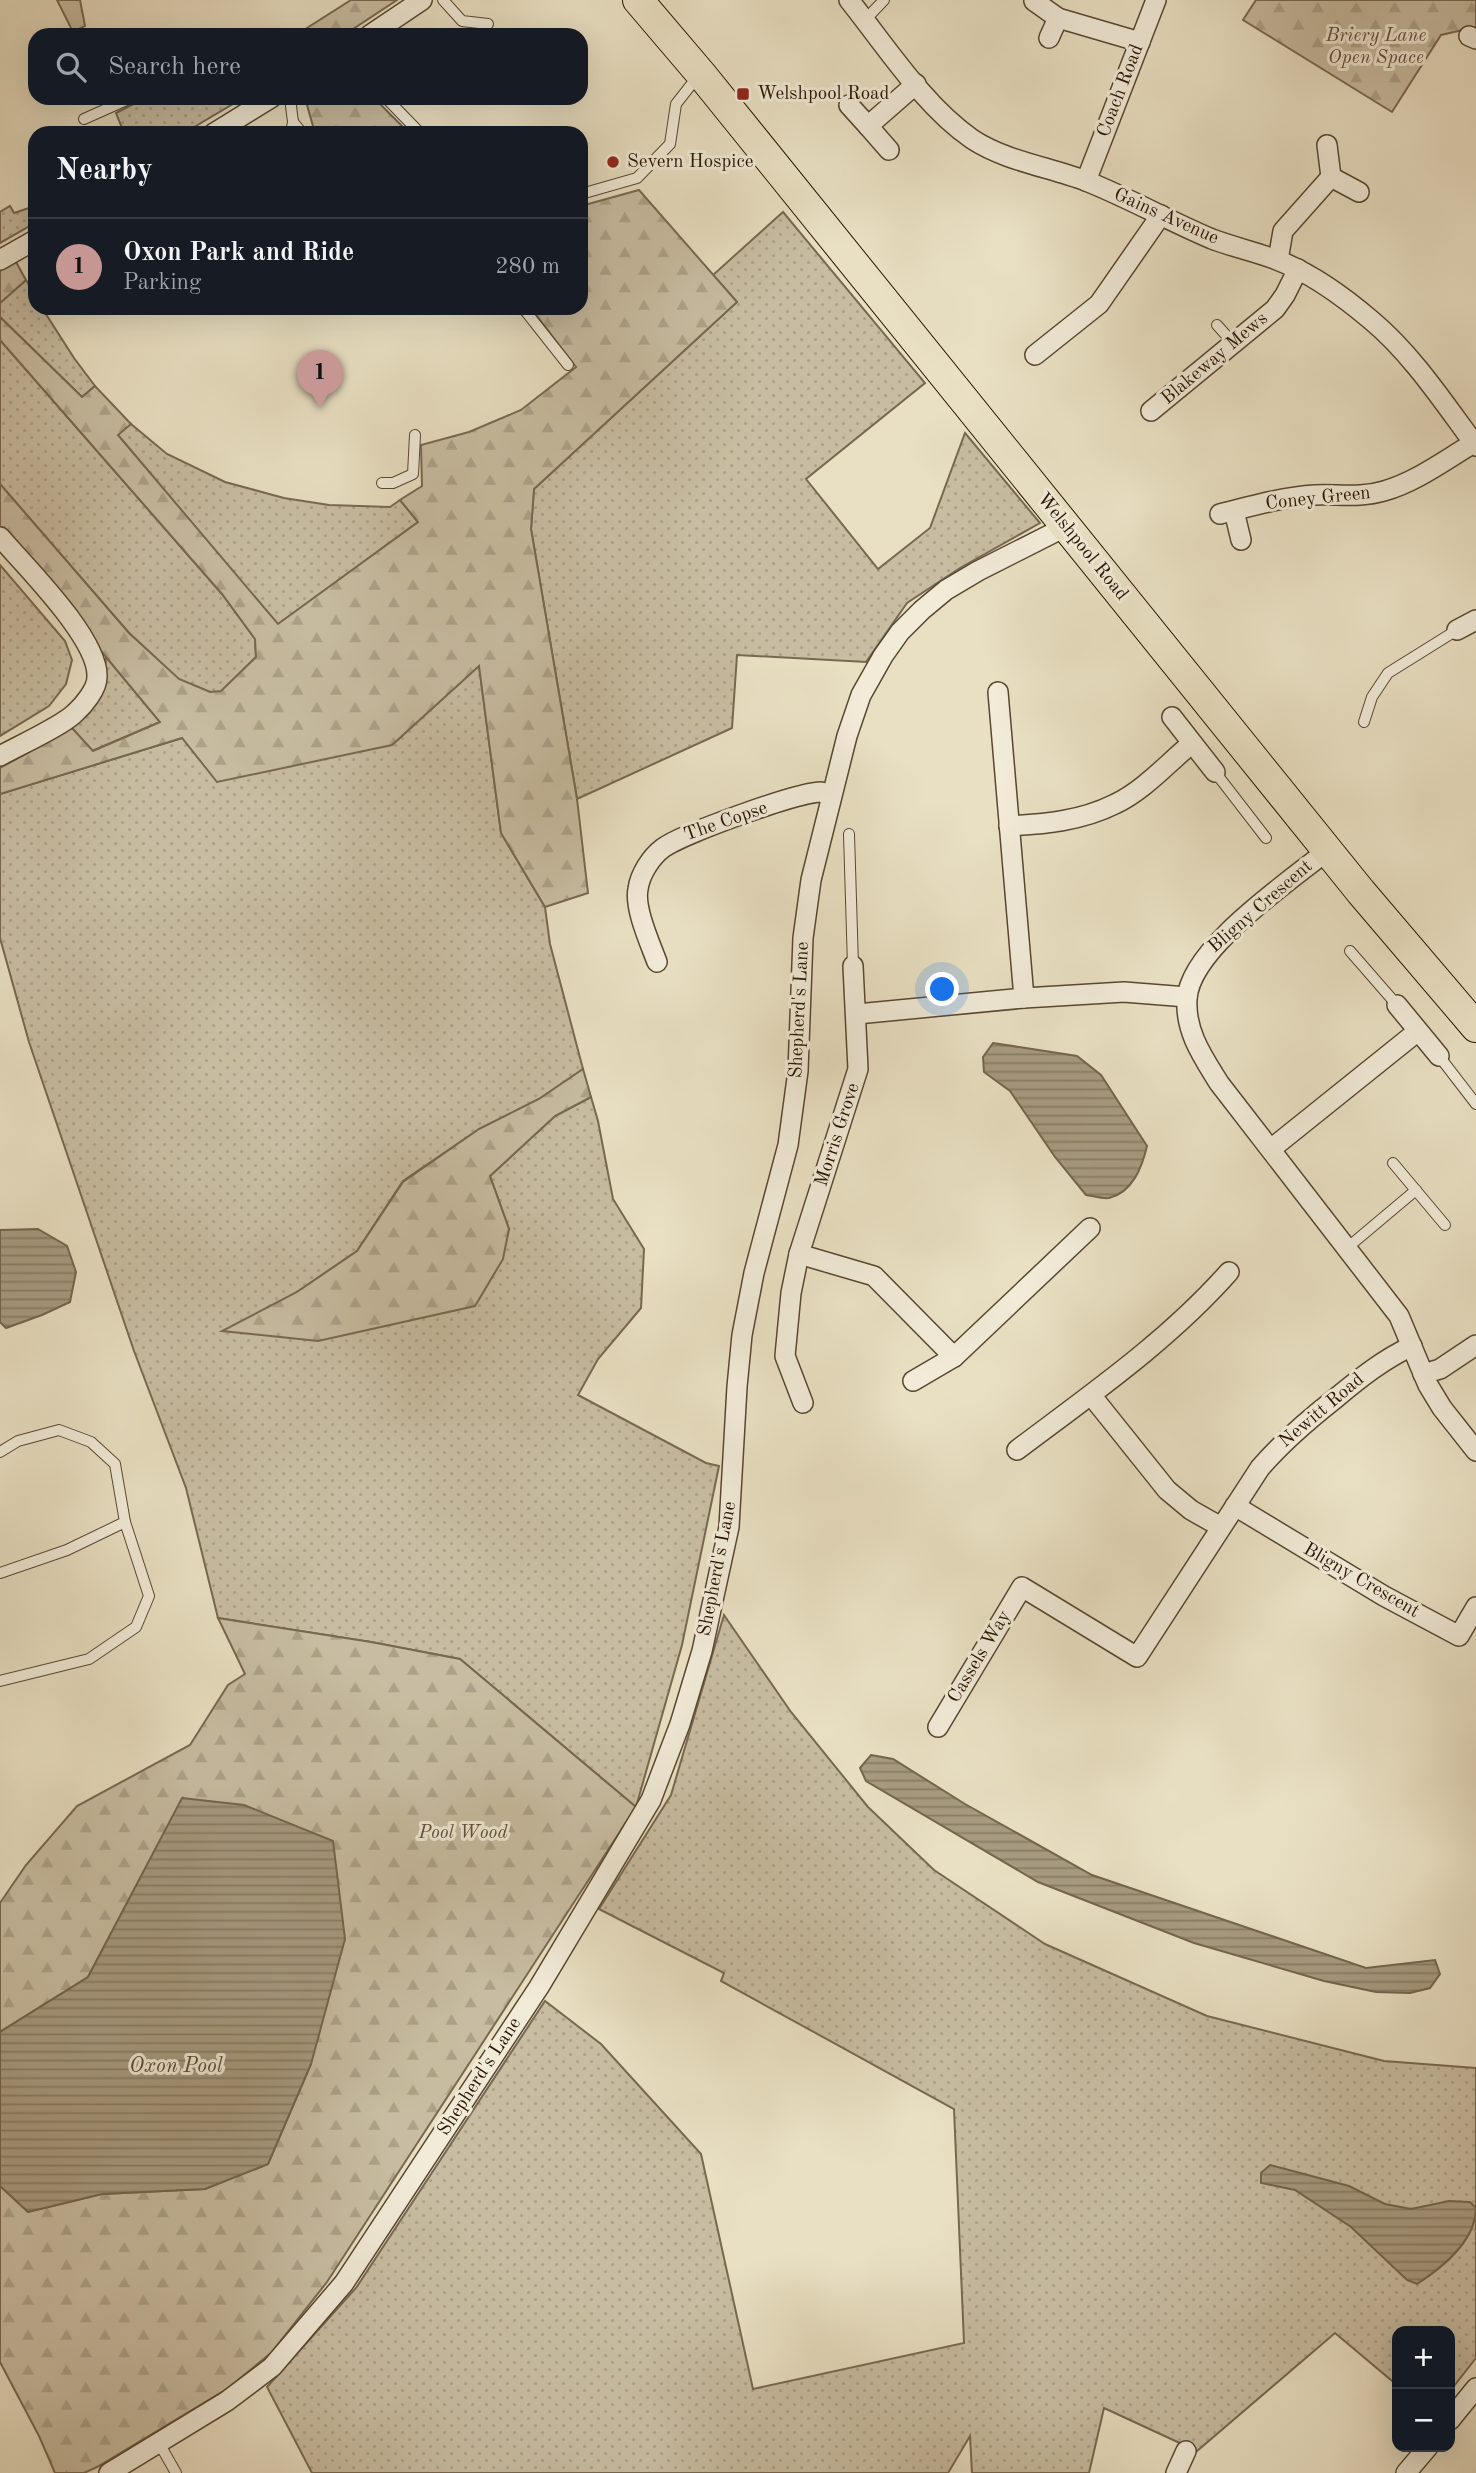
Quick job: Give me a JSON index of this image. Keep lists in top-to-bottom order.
{
  "streets": {
    "main road": ["Welshpool Road"],
    "street": [
      "Coach Road",
      "Gains Avenue",
      "Blakeway Mews",
      "Coney Green",
      "The Copse",
      "Bligny Crescent",
      "Shepherd's Lane",
      "Morris Grove",
      "Newitt Road",
      "Cassels Way"
    ]
  },
  "crossings": [
    ["Coach Road", "Gains Avenue"],
    ["Gains Avenue", "Blakeway Mews"],
    ["Gains Avenue", "Coney Green"],
    ["Welshpool Road", "Bligny Crescent"],
    ["Welshpool Road", "Shepherd's Lane"],
    ["The Copse", "Shepherd's Lane"],
    ["Bligny Crescent", "Newitt Road"],
    ["Newitt Road", "Cassels Way"]
  ],
  "water": ["Oxon Pool"],
  "parks": ["Briery Lane Open Space", "Pool Wood"],
  "places": {
    "transit": ["Welshpool Road"],
    "other": ["Severn Hospice"]
  },
  "page": {
    "search": "Search here",
    "heading": "Nearby",
    "list": [
      {
        "mark": "1",
        "name": "Oxon Park and Ride",
        "note": "Parking",
        "value": "280 m"
      }
    ],
    "pins": "1",
    "map_buttons": ["+", "−"]
  }
}
